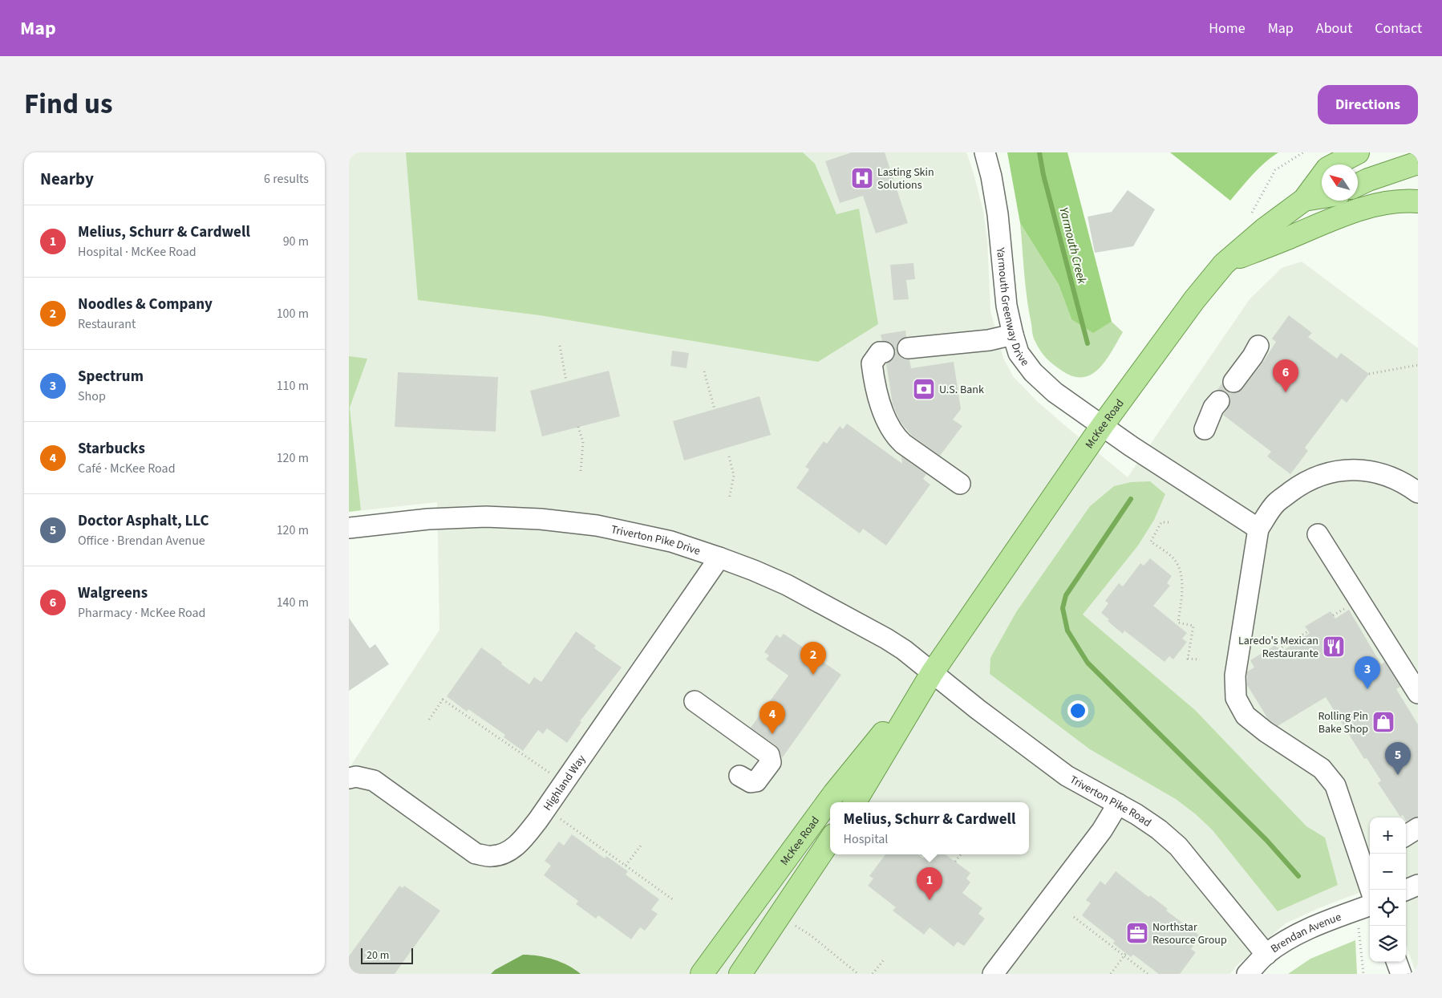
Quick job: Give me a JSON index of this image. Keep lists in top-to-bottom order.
{
  "streets": {
    "main road": ["McKee Road"],
    "street": [
      "Yarmouth Greenway Drive",
      "Triverton Pike Drive",
      "Highland Way",
      "Triverton Pike Road",
      "Brendan Avenue"
    ]
  },
  "crossings": [
    ["Yarmouth Greenway Drive", "McKee Road"],
    ["McKee Road", "Triverton Pike Drive"],
    ["McKee Road", "Triverton Pike Road"],
    ["Triverton Pike Drive", "Highland Way"],
    ["Triverton Pike Drive", "Triverton Pike Road"],
    ["Triverton Pike Road", "Brendan Avenue"]
  ],
  "water": ["Yarmouth Creek"],
  "places": {
    "hospital": ["Lasting Skin Solutions"],
    "bank": ["U.S. Bank"],
    "restaurant": ["Laredo's Mexican Restaurante"],
    "shop": ["Rolling Pin Bake Shop"],
    "office": ["Northstar Resource Group"]
  },
  "scale_bar": "20 m",
  "north": "top left",
  "page": {
    "header": "Map",
    "nav": [
      "Home",
      "Map",
      "About",
      "Contact"
    ],
    "title": "Find us",
    "buttons": "Directions",
    "heading": ["Nearby", "6 results"],
    "list": [
      {
        "mark": "1",
        "name": "Melius, Schurr & Cardwell",
        "note": "Hospital · McKee Road",
        "value": "90 m"
      },
      {
        "mark": "2",
        "name": "Noodles & Company",
        "note": "Restaurant",
        "value": "100 m"
      },
      {
        "mark": "3",
        "name": "Spectrum",
        "note": "Shop",
        "value": "110 m"
      },
      {
        "mark": "4",
        "name": "Starbucks",
        "note": "Café · McKee Road",
        "value": "120 m"
      },
      {
        "mark": "5",
        "name": "Doctor Asphalt, LLC",
        "note": "Office · Brendan Avenue",
        "value": "120 m"
      },
      {
        "mark": "6",
        "name": "Walgreens",
        "note": "Pharmacy · McKee Road",
        "value": "140 m"
      }
    ],
    "pins": [
      "6",
      "2",
      "3",
      "4",
      "5",
      "1"
    ],
    "popup": ["Melius, Schurr & Cardwell", "Hospital"],
    "map_buttons": ["+", "−"],
    "scale": "20 m"
  }
}
